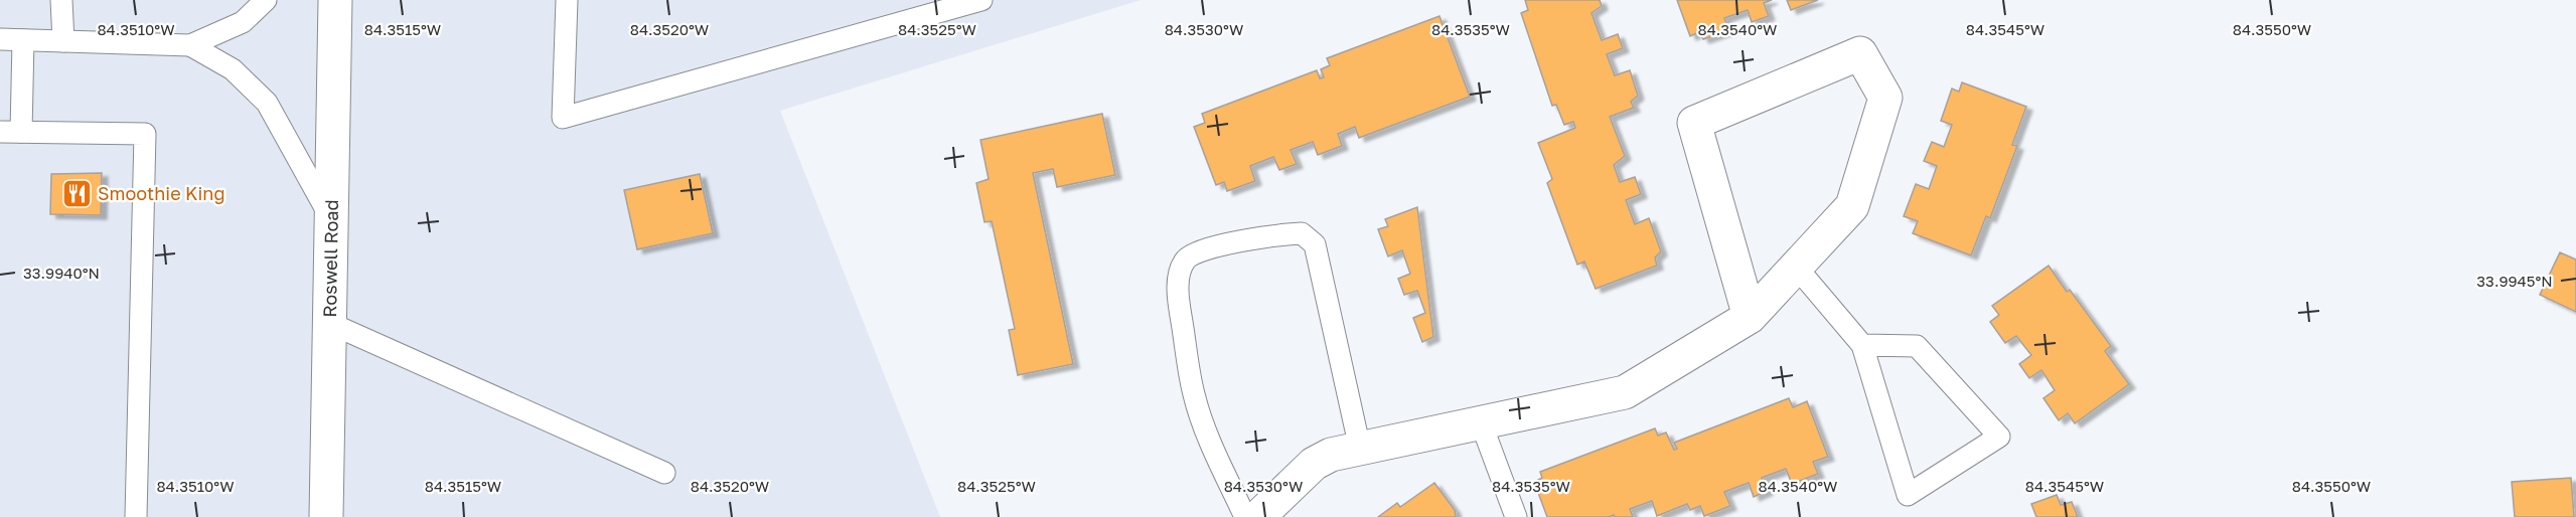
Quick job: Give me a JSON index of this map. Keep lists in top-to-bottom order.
{
  "streets": {
    "street": ["Roswell Road"]
  },
  "places": {
    "restaurant": ["Smoothie King"]
  },
  "coordinates": [
    "84.3510°W",
    "84.3515°W",
    "84.3520°W",
    "84.3525°W",
    "84.3530°W",
    "84.3535°W",
    "84.3540°W",
    "84.3545°W",
    "84.3550°W",
    "33.9940°N",
    "33.9945°N"
  ]
}
